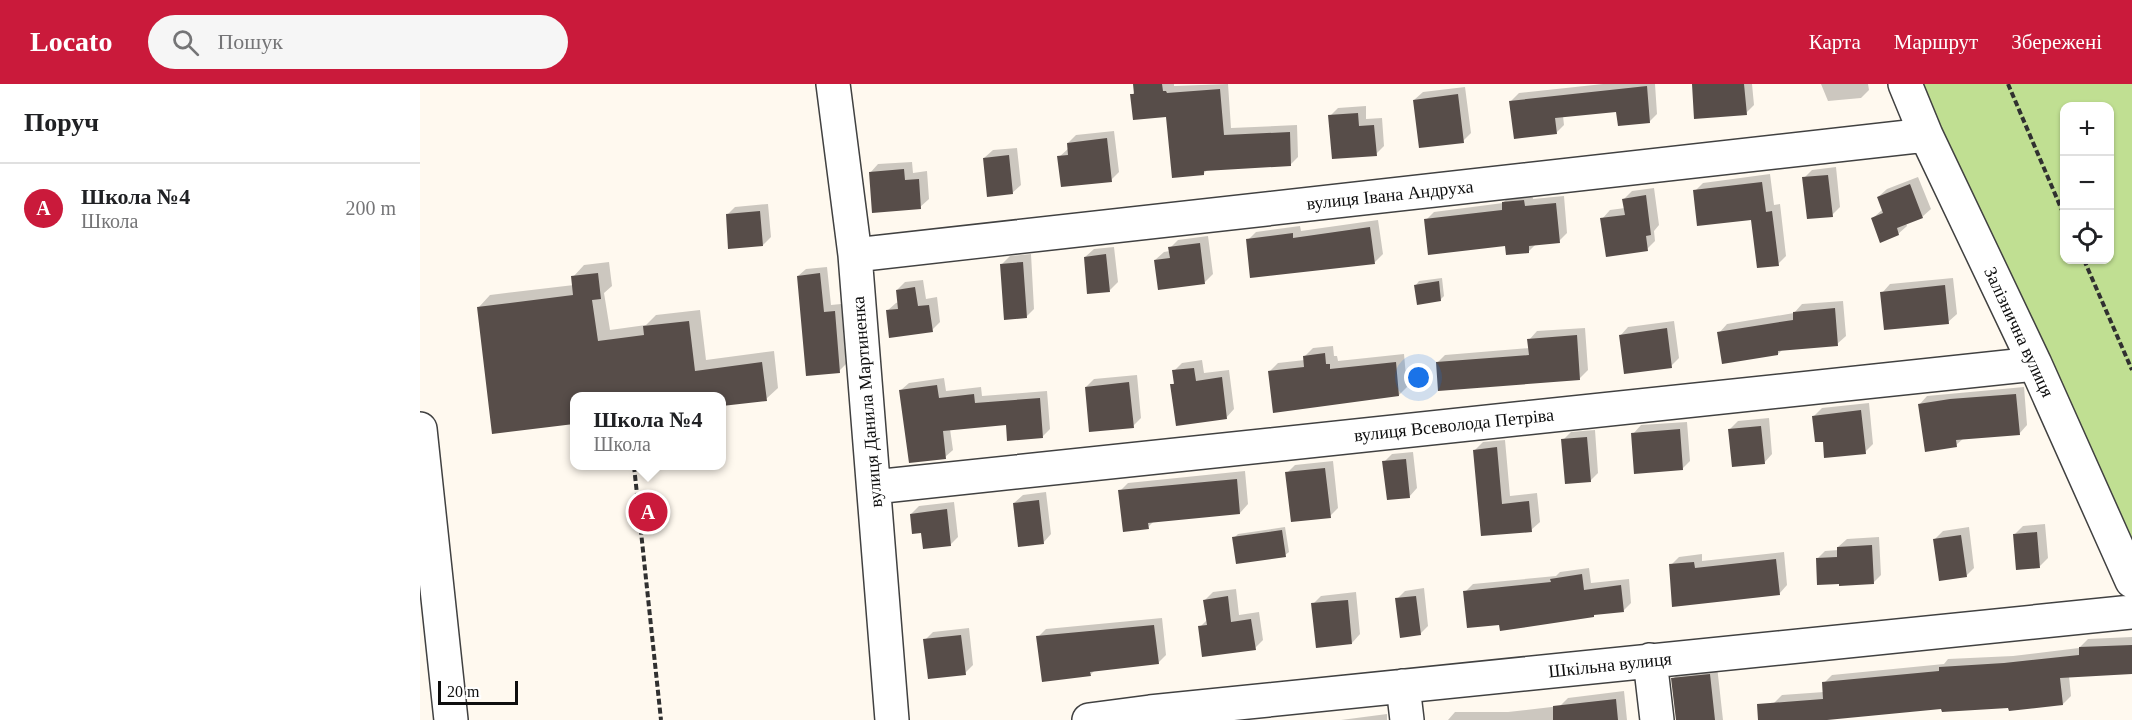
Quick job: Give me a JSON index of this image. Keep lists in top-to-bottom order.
{
  "streets": {
    "street": [
      "вулиця Івана Андруха",
      "Залізнична вулиця",
      "вулиця Данила Мартиненка",
      "вулиця Всеволода Петріва",
      "Шкільна вулиця"
    ]
  },
  "crossings": [
    ["вулиця Івана Андруха", "Залізнична вулиця"],
    ["вулиця Івана Андруха", "вулиця Данила Мартиненка"],
    ["Залізнична вулиця", "вулиця Всеволода Петріва"],
    ["вулиця Данила Мартиненка", "вулиця Всеволода Петріва"]
  ],
  "scale_bar": "20 m",
  "page": {
    "header": "Locato",
    "search": "Пошук",
    "nav": ["Карта", "Маршрут", "Збережені"],
    "heading": "Поруч",
    "map_buttons": ["+", "−"],
    "list": [
      {
        "mark": "A",
        "name": "Школа №4",
        "note": "Школа",
        "value": "200 m"
      }
    ],
    "popup": ["Школа №4", "Школа"],
    "pins": "A",
    "scale": "20 m"
  }
}
